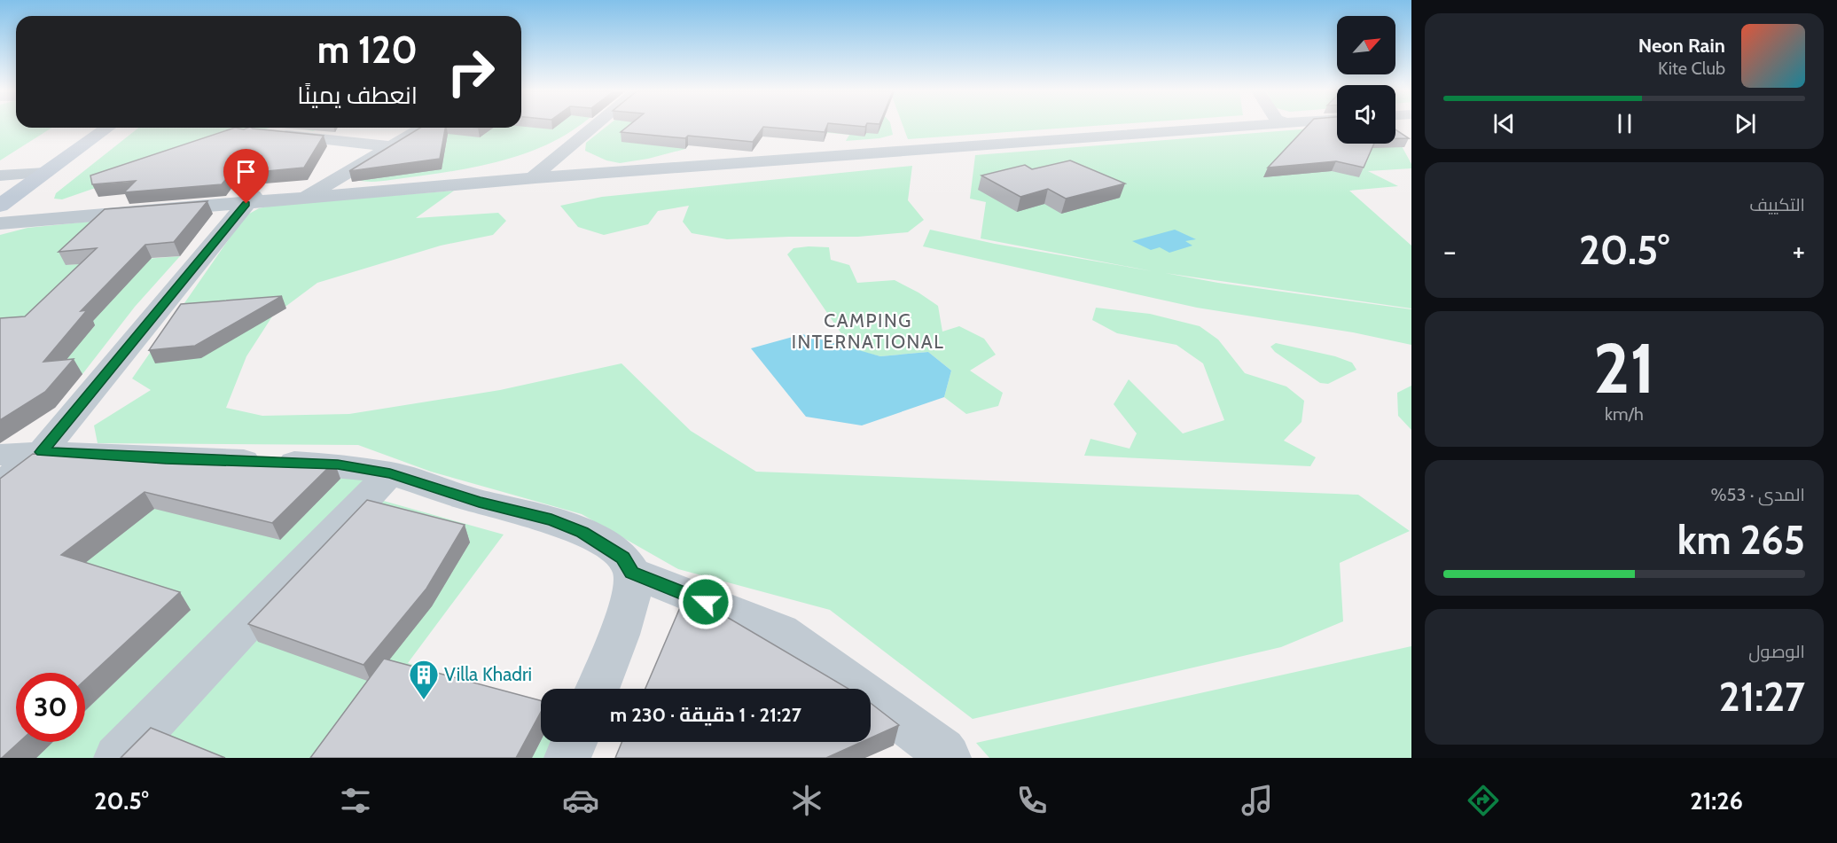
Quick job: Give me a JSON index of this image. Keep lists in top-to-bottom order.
{
  "districts": ["CAMPING INTERNATIONAL"],
  "places": {
    "building": ["Villa Khadri"]
  },
  "north": "top right",
  "page": {
    "turn": ["120 m", "انعطف يمينًا"],
    "song": ["Neon Rain", "Kite Club"],
    "tile": [
      "التكييف",
      ["21", "km/h"],
      ["المدى · 53%", "265 km"],
      ["الوصول", "21:27"]
    ],
    "heat": ["−", "20.5°", "+"],
    "limit": "30",
    "trip": "21:27 · 1 دقيقة · 230 m",
    "tabs": ["21:26", "20.5°"]
  }
}
